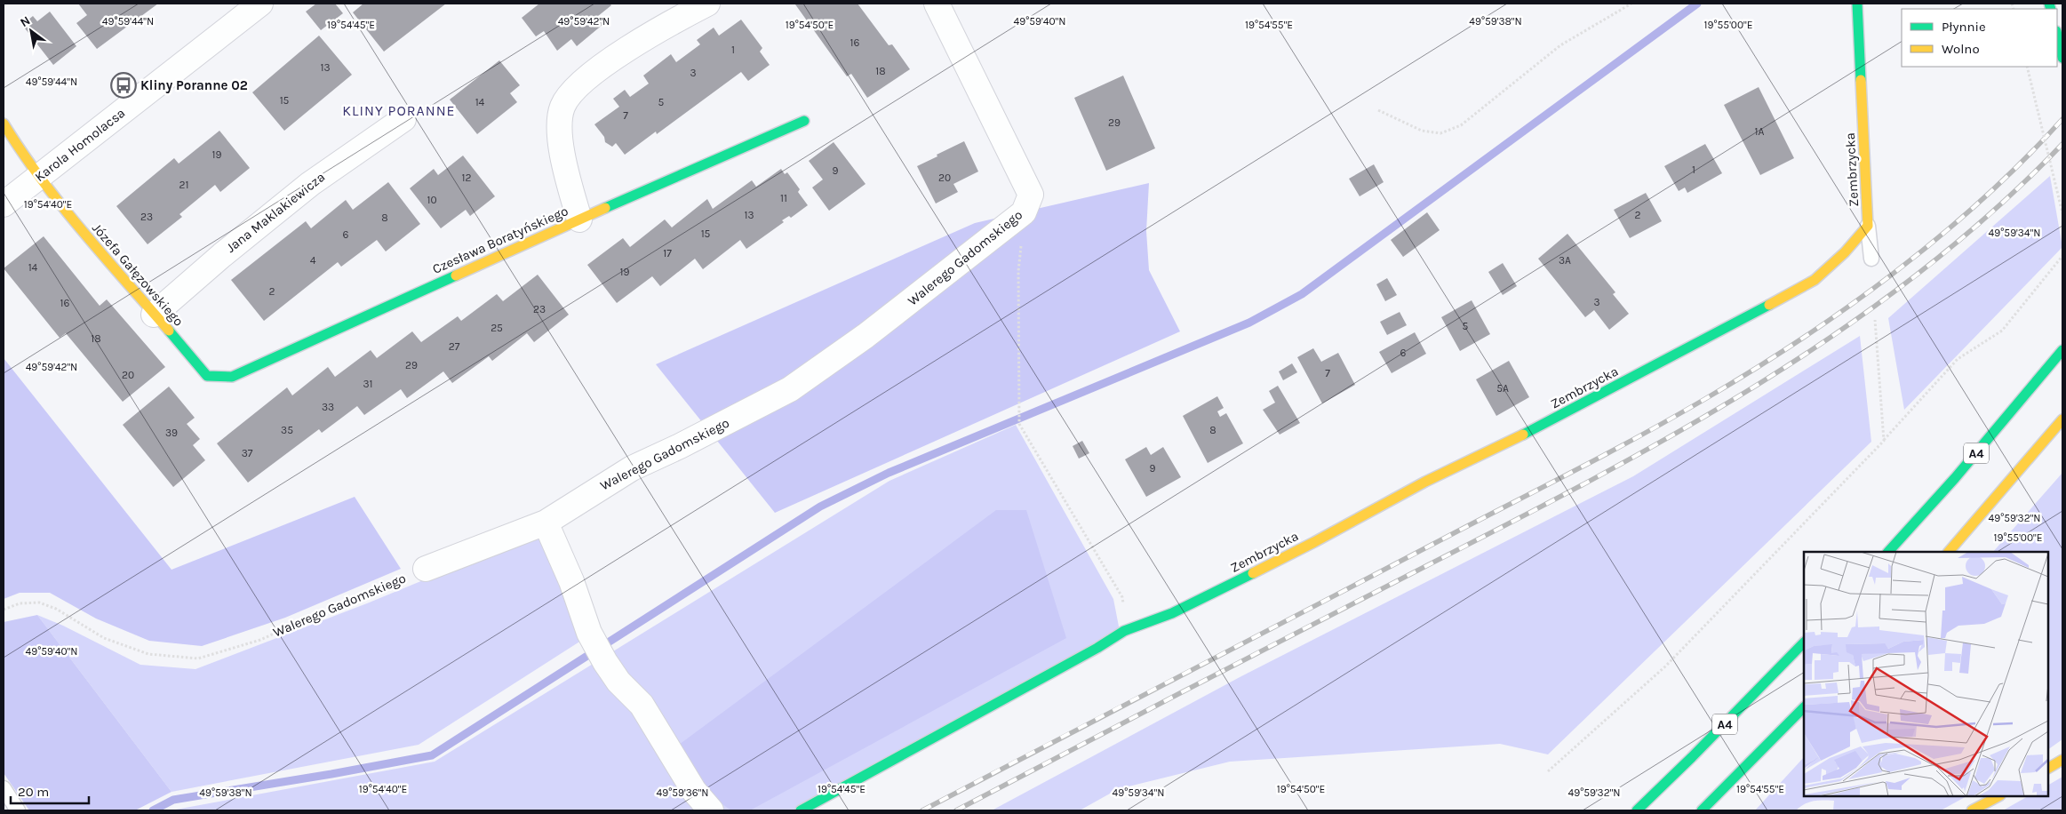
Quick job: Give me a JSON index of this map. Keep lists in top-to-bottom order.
{
  "streets": {
    "main road": [
      "Zembrzycka",
      "Czesława Boratyńskiego",
      "Józefa Gałęzowskiego",
      "A4"
    ],
    "street": ["Karola Homolacsa", "Jana Maklakiewicza", "Walerego Gadomskiego"]
  },
  "crossings": [
    ["Karola Homolacsa", "Józefa Gałęzowskiego"],
    ["Jana Maklakiewicza", "Józefa Gałęzowskiego"],
    ["Czesława Boratyńskiego", "Józefa Gałęzowskiego"]
  ],
  "districts": ["KLINY PORANNE"],
  "places": {
    "bus stop": ["Kliny Poranne 02"]
  },
  "house_numbers": [
    "16",
    "1",
    "13",
    "18",
    "3",
    "15",
    "14",
    "5",
    "7",
    "29",
    "1A",
    "19",
    "1",
    "9",
    "12",
    "20",
    "21",
    "11",
    "10",
    "13",
    "2",
    "23",
    "8",
    "15",
    "6",
    "17",
    "4",
    "3A",
    "14",
    "19",
    "2",
    "3",
    "16",
    "23",
    "5",
    "25",
    "18",
    "27",
    "6",
    "29",
    "7",
    "20",
    "31",
    "5A",
    "33",
    "35",
    "8",
    "39",
    "37",
    "9"
  ],
  "legend": ["Płynnie", "Wolno"],
  "scale_bar": "20 m",
  "north": "top left",
  "coordinates": [
    "49°59'44\"N",
    "49°59'42\"N",
    "49°59'40\"N",
    "49°59'38\"N",
    "19°54'45\"E",
    "19°54'50\"E",
    "19°54'55\"E",
    "19°55'00\"E",
    "19°54'40\"E",
    "49°59'34\"N",
    "49°59'32\"N",
    "49°59'36\"N"
  ]
}
